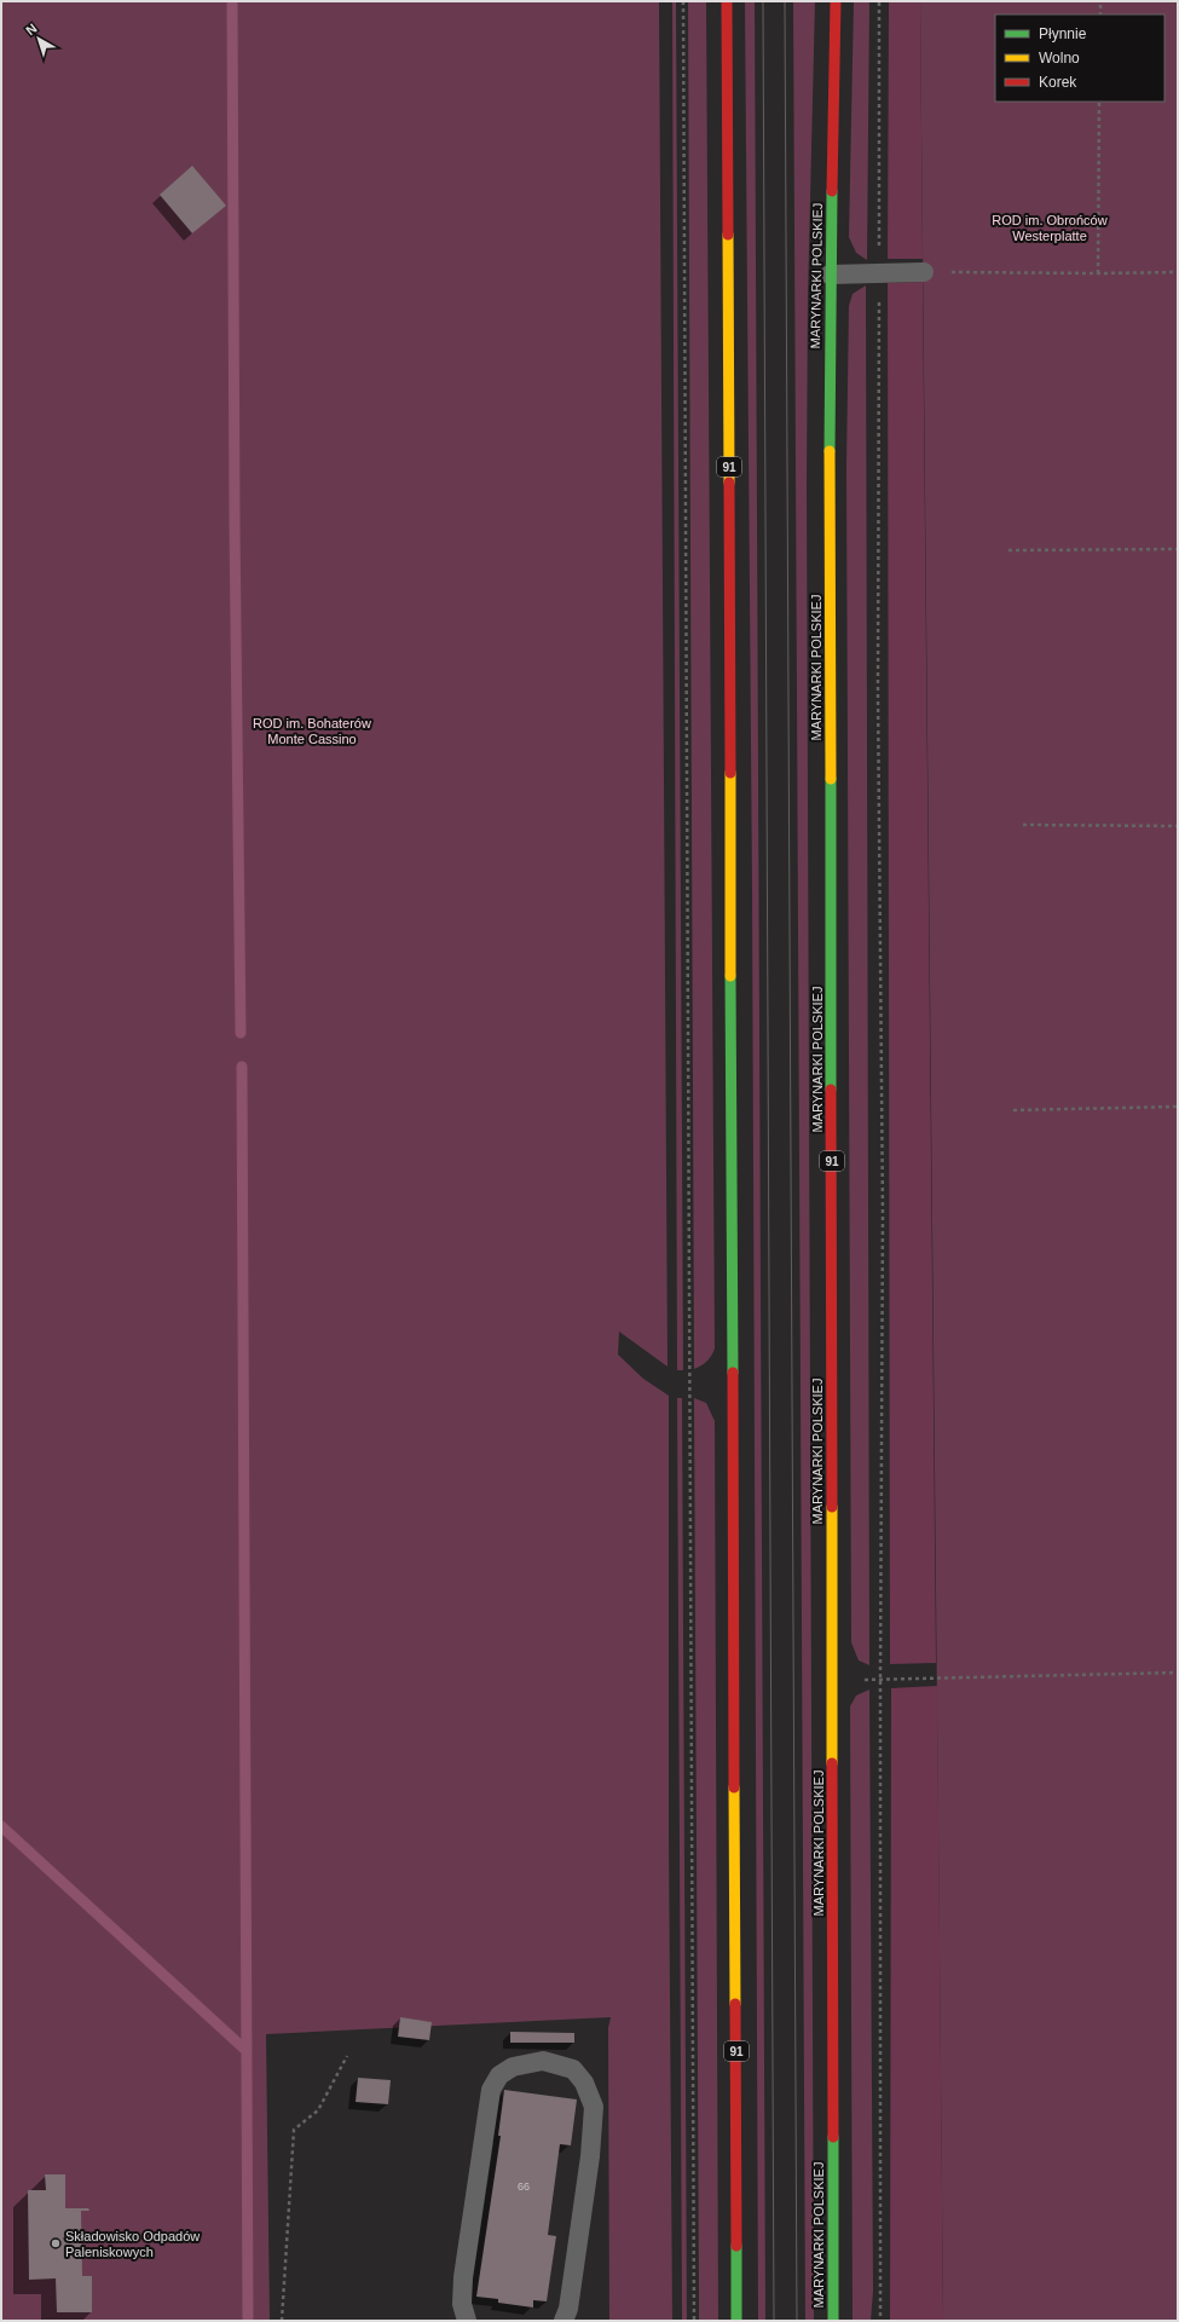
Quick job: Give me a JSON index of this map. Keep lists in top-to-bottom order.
{
  "streets": {
    "main road": ["MARYNARKI POLSKIEJ", "91"]
  },
  "parks": ["ROD im. Obrońców Westerplatte", "ROD im. Bohaterów Monte Cassino"],
  "places": ["Składowisko Odpadów Paleniskowych"],
  "house_numbers": ["66"],
  "legend": ["Płynnie", "Wolno", "Korek"],
  "north": "top left"
}
